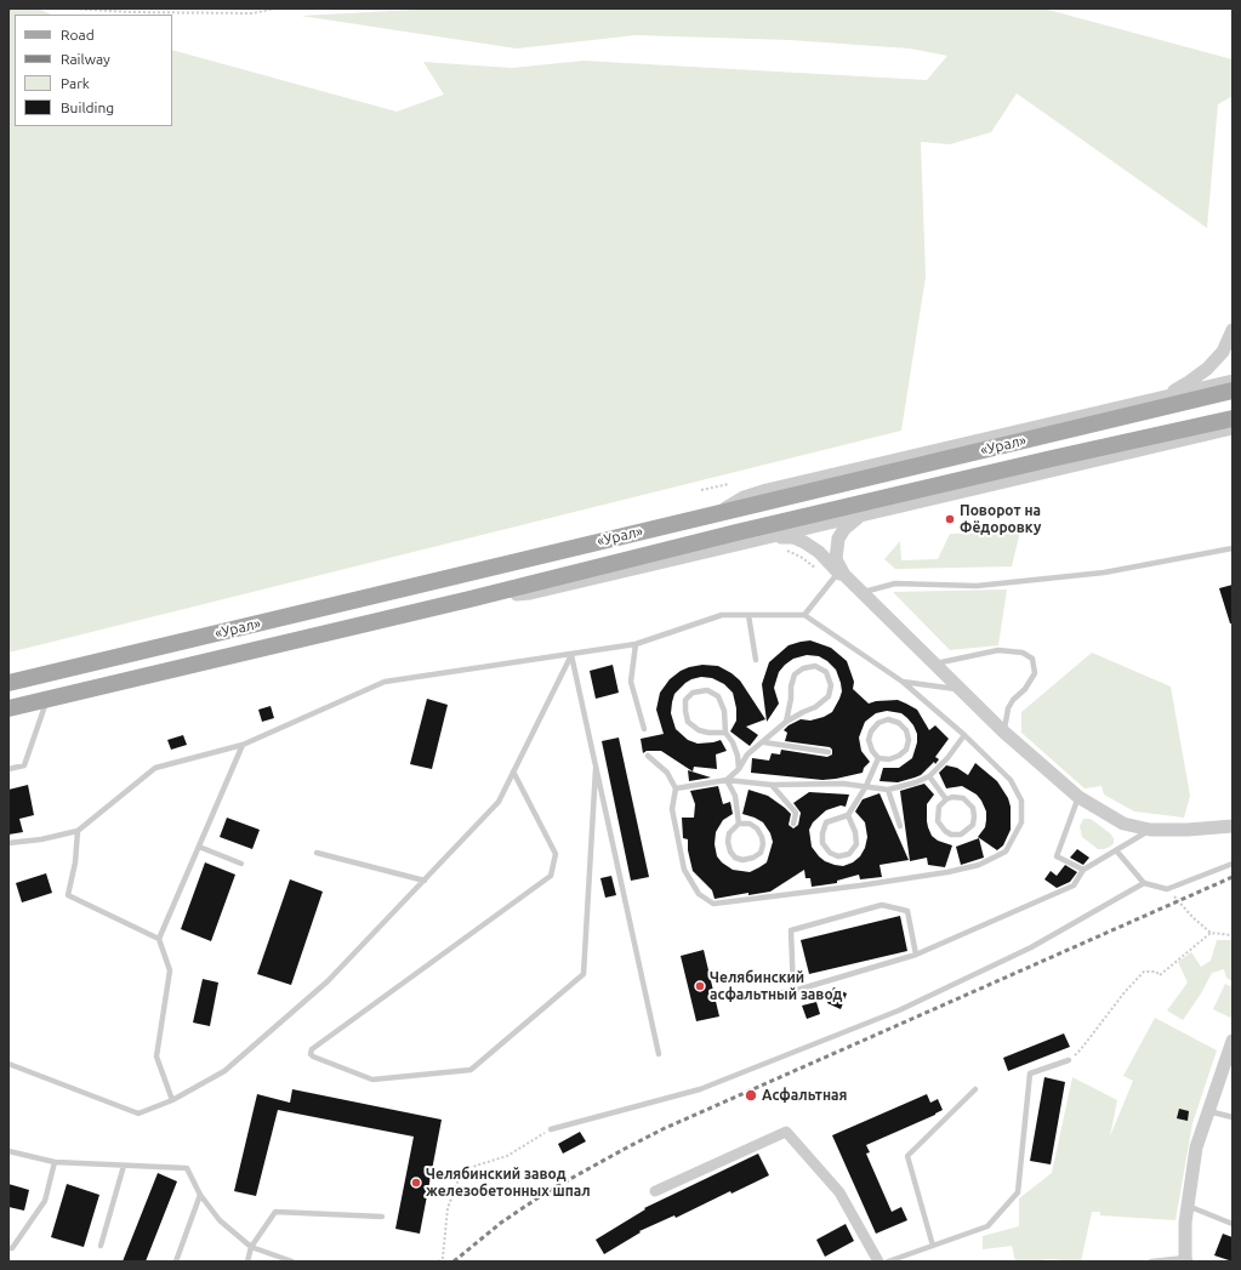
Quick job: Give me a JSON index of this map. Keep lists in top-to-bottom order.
{
  "streets": {
    "main road": ["«Урал»"]
  },
  "places": [
    "Поворот на Фёдоровку",
    "Челябинский асфальтный завод",
    "Асфальтная",
    "Челябинский завод железобетонных шпал"
  ],
  "legend": [
    "Road",
    "Railway",
    "Park",
    "Building"
  ]
}
